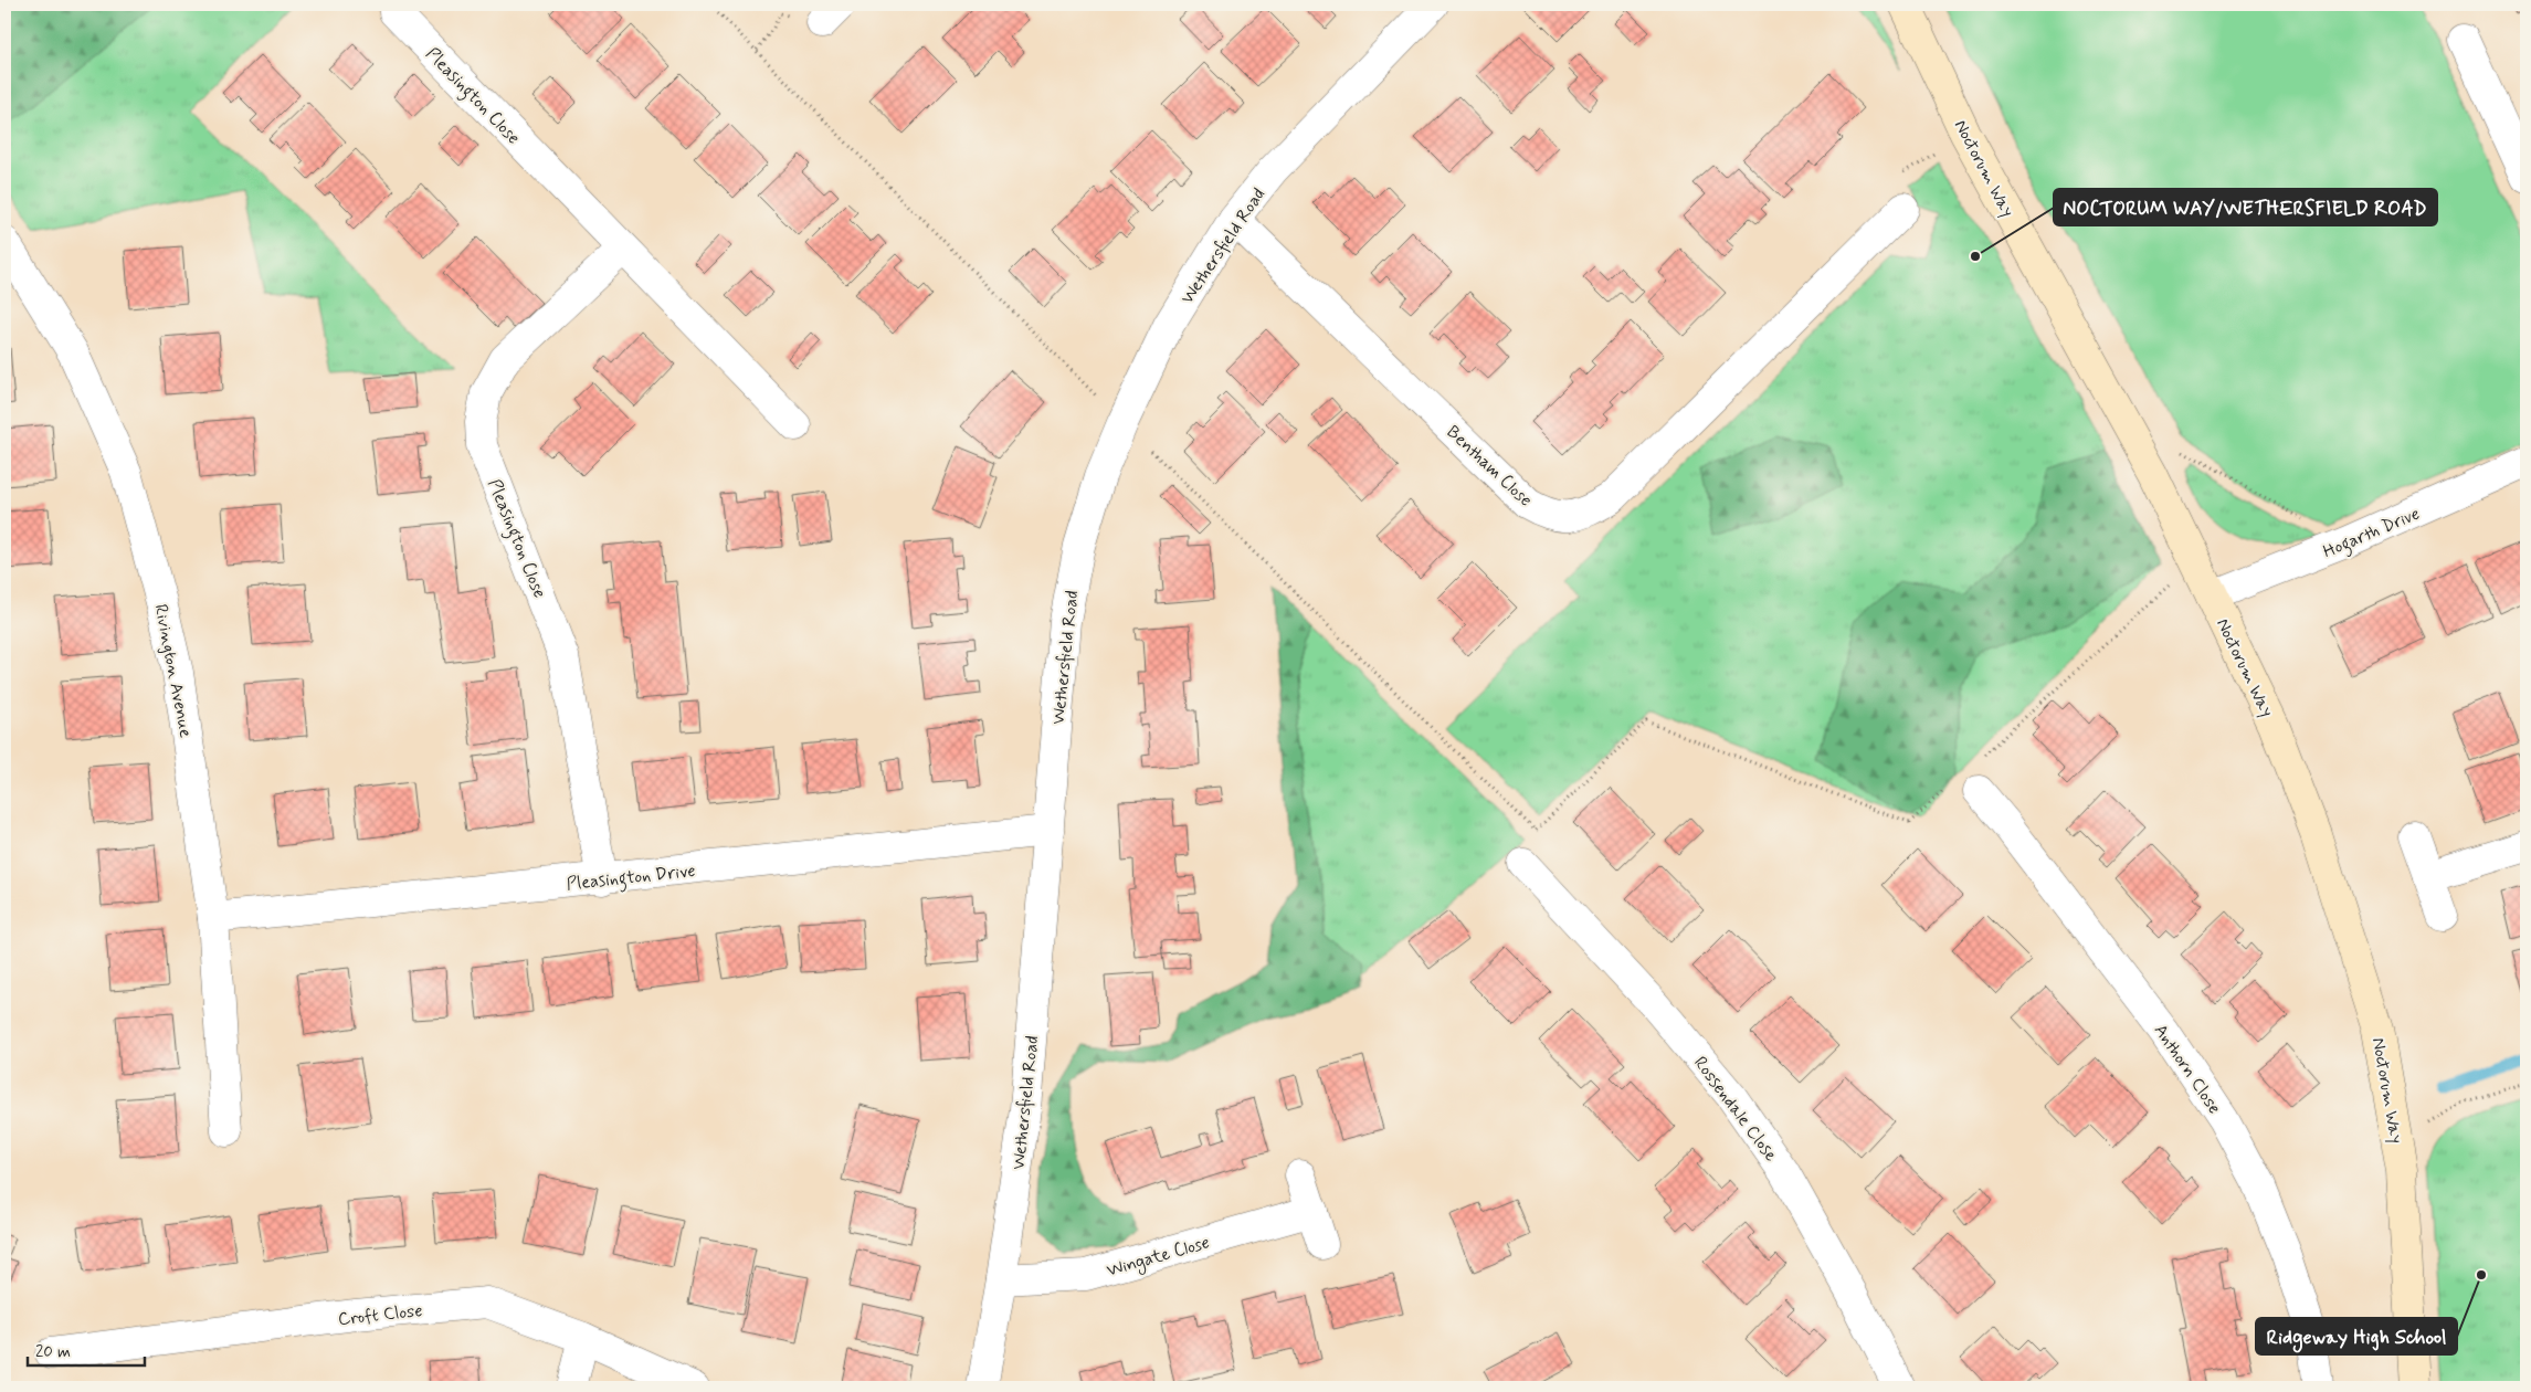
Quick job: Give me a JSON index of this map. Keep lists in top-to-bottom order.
{
  "streets": {
    "street": [
      "Pleasington Close",
      "Noctorum Way",
      "Wethersfield Road",
      "Bentham Close",
      "Hogarth Drive",
      "Rivington Avenue",
      "Pleasington Drive",
      "Anthorn Close",
      "Rossendale Close",
      "Wingate Close",
      "Croft Close"
    ]
  },
  "crossings": [
    ["Pleasington Close", "Pleasington Drive"],
    ["Noctorum Way", "Hogarth Drive"],
    ["Wethersfield Road", "Bentham Close"],
    ["Wethersfield Road", "Pleasington Drive"],
    ["Wethersfield Road", "Wingate Close"],
    ["Rivington Avenue", "Pleasington Drive"]
  ],
  "places": ["NOCTORUM WAY/WETHERSFIELD ROAD", "Ridgeway High School"],
  "scale_bar": "20 m"
}
